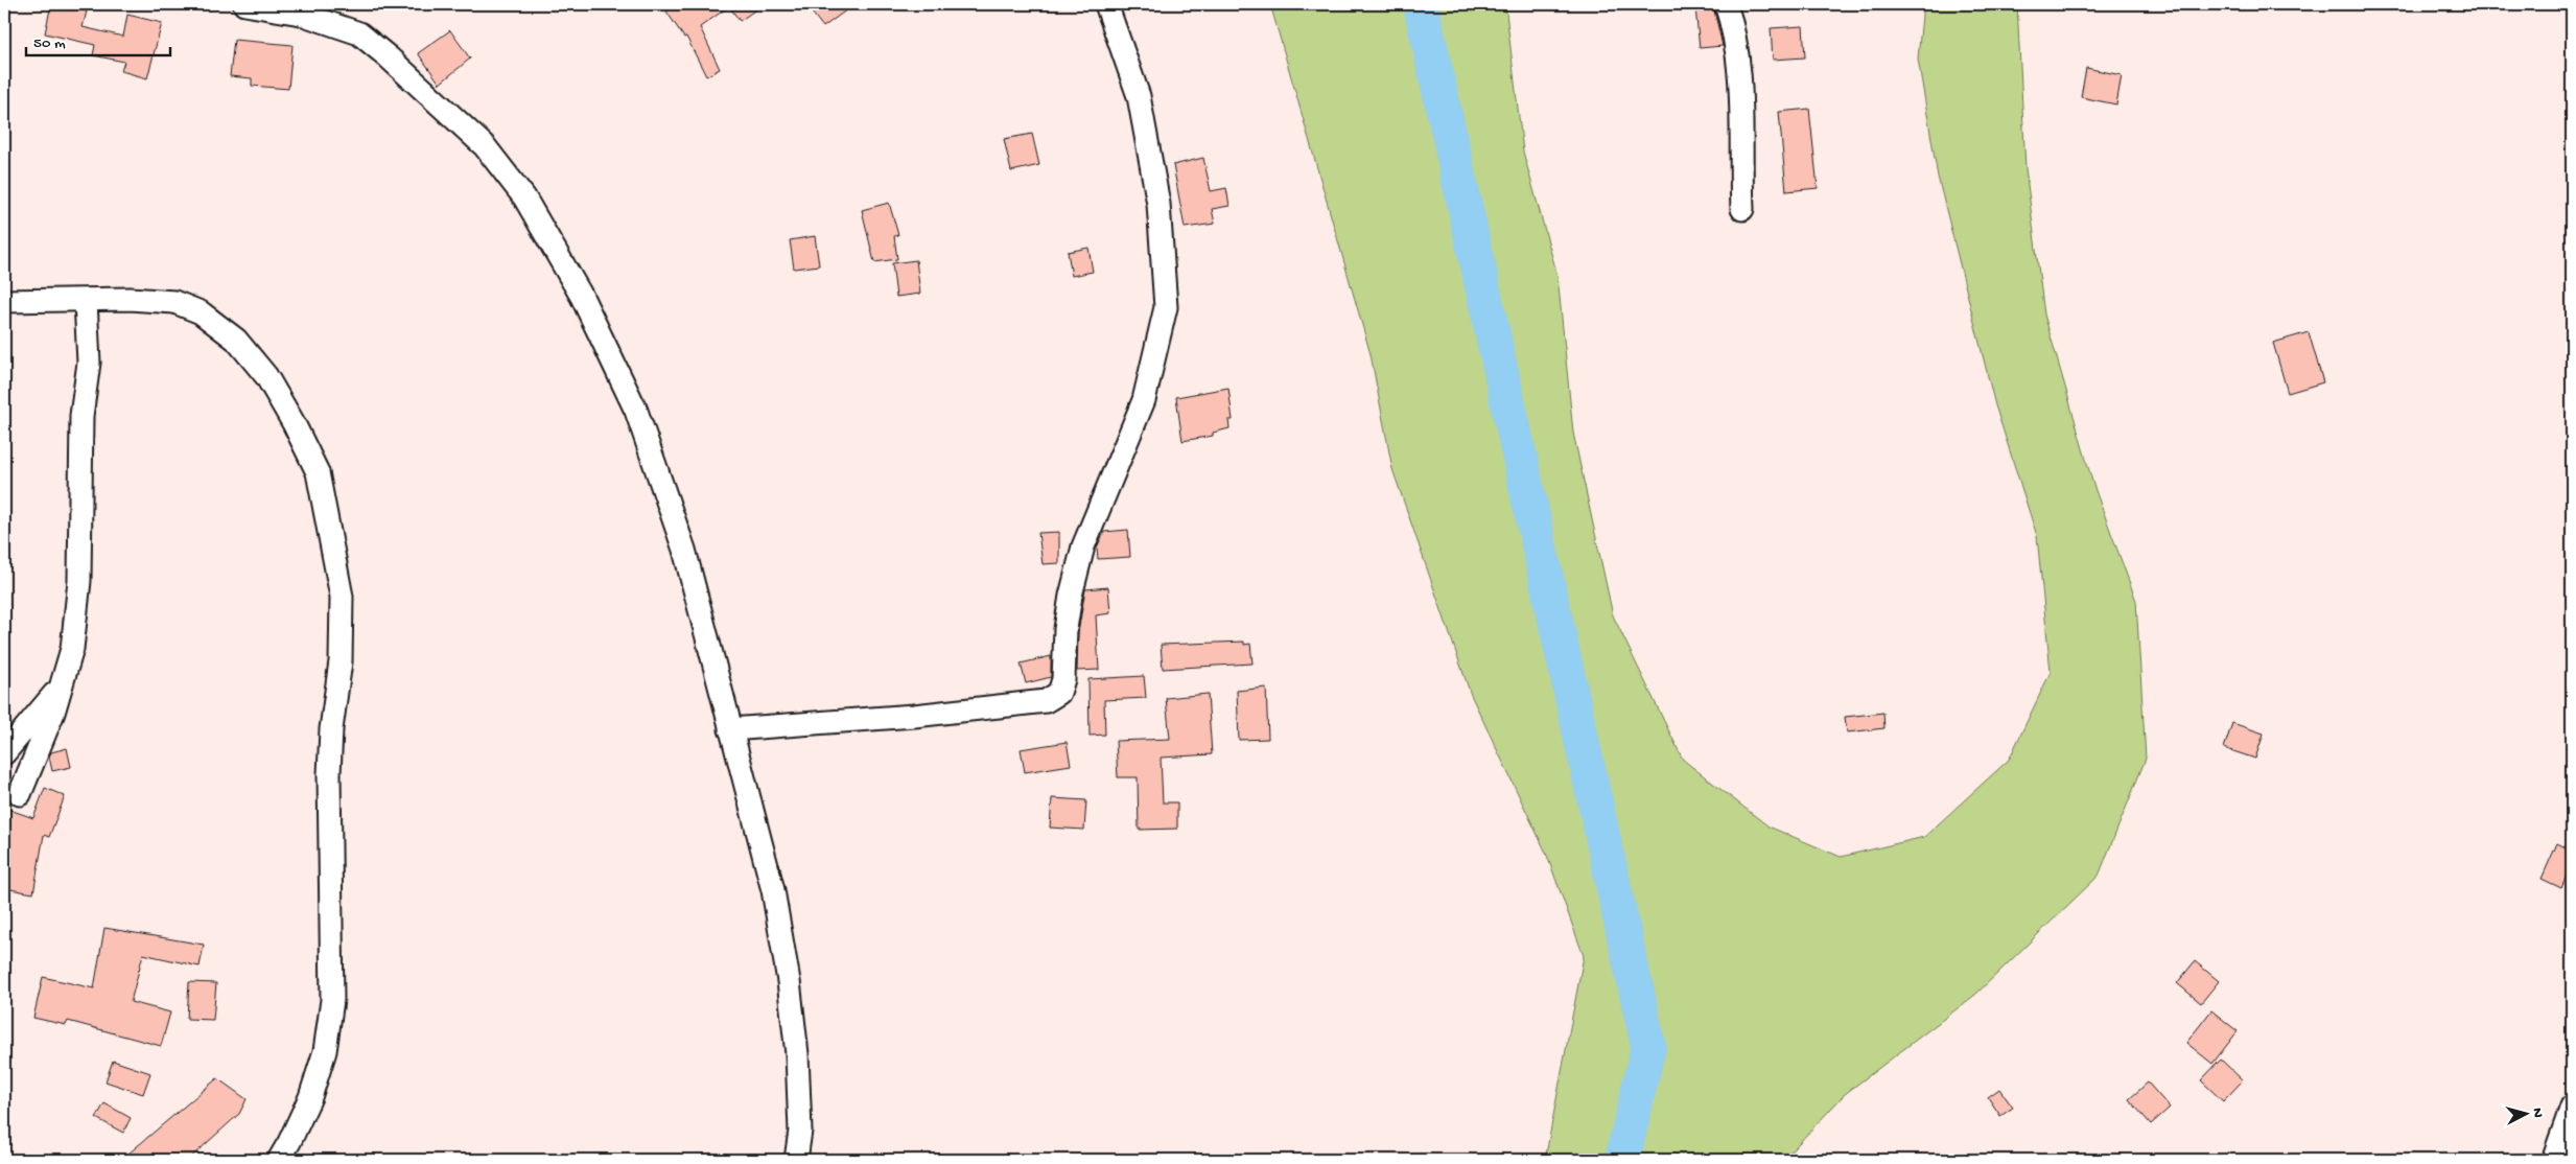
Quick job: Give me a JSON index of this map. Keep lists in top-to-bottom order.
{
  "scale_bar": "50 m",
  "north": "right"
}
